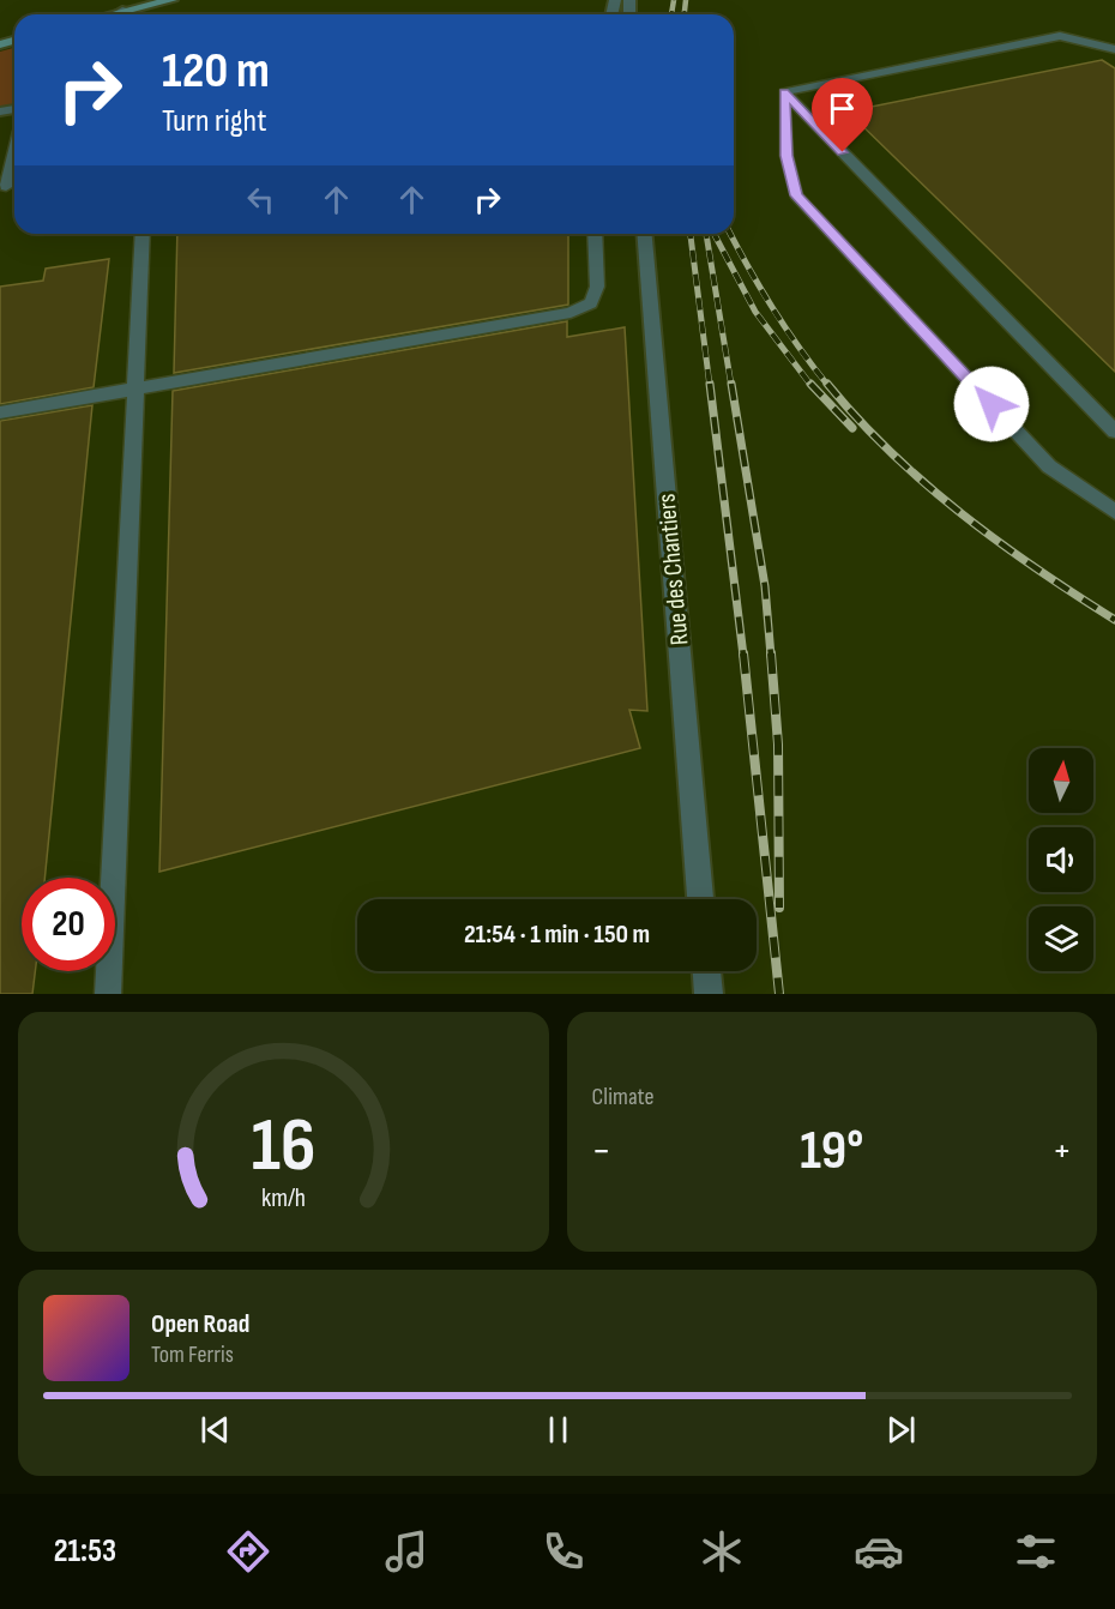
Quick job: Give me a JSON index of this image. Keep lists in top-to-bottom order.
{
  "streets": {
    "street": ["Rue des Chantiers"]
  },
  "north": "top",
  "page": {
    "turn": ["120 m", "Turn right"],
    "limit": "20",
    "trip": "21:54 · 1 min · 150 m",
    "tile": "Climate",
    "heat": ["−", "19°", "+"],
    "song": ["Open Road", "Tom Ferris"],
    "tabs": "21:53",
    "gauge": ["16", "km/h"]
  }
}
